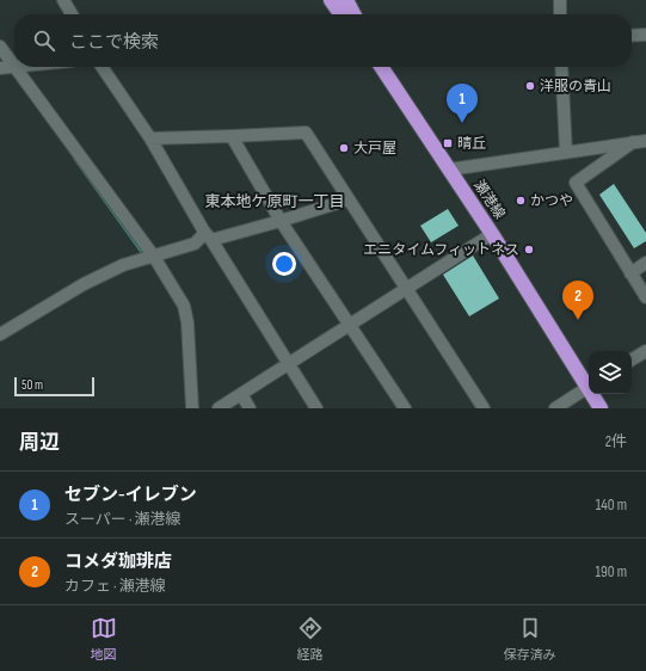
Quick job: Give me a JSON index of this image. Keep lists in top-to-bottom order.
{
  "streets": {
    "highway": ["瀬港線"]
  },
  "districts": ["東本地ケ原町一丁目"],
  "places": {
    "other": [
      "洋服の青山",
      "大戸屋",
      "かつや",
      "エニタイムフィットネス"
    ],
    "transit": ["晴丘"]
  },
  "scale_bar": "50 m",
  "page": {
    "search": "ここで検索",
    "pins": ["1", "2"],
    "scale": "50 m",
    "heading": ["周辺", "2件"],
    "list": [
      {
        "mark": "1",
        "name": "セブン-イレブン",
        "note": "スーパー · 瀬港線",
        "value": "140 m"
      },
      {
        "mark": "2",
        "name": "コメダ珈琲店",
        "note": "カフェ · 瀬港線",
        "value": "190 m"
      }
    ],
    "nav": ["地図", "経路", "保存済み"]
  }
}
